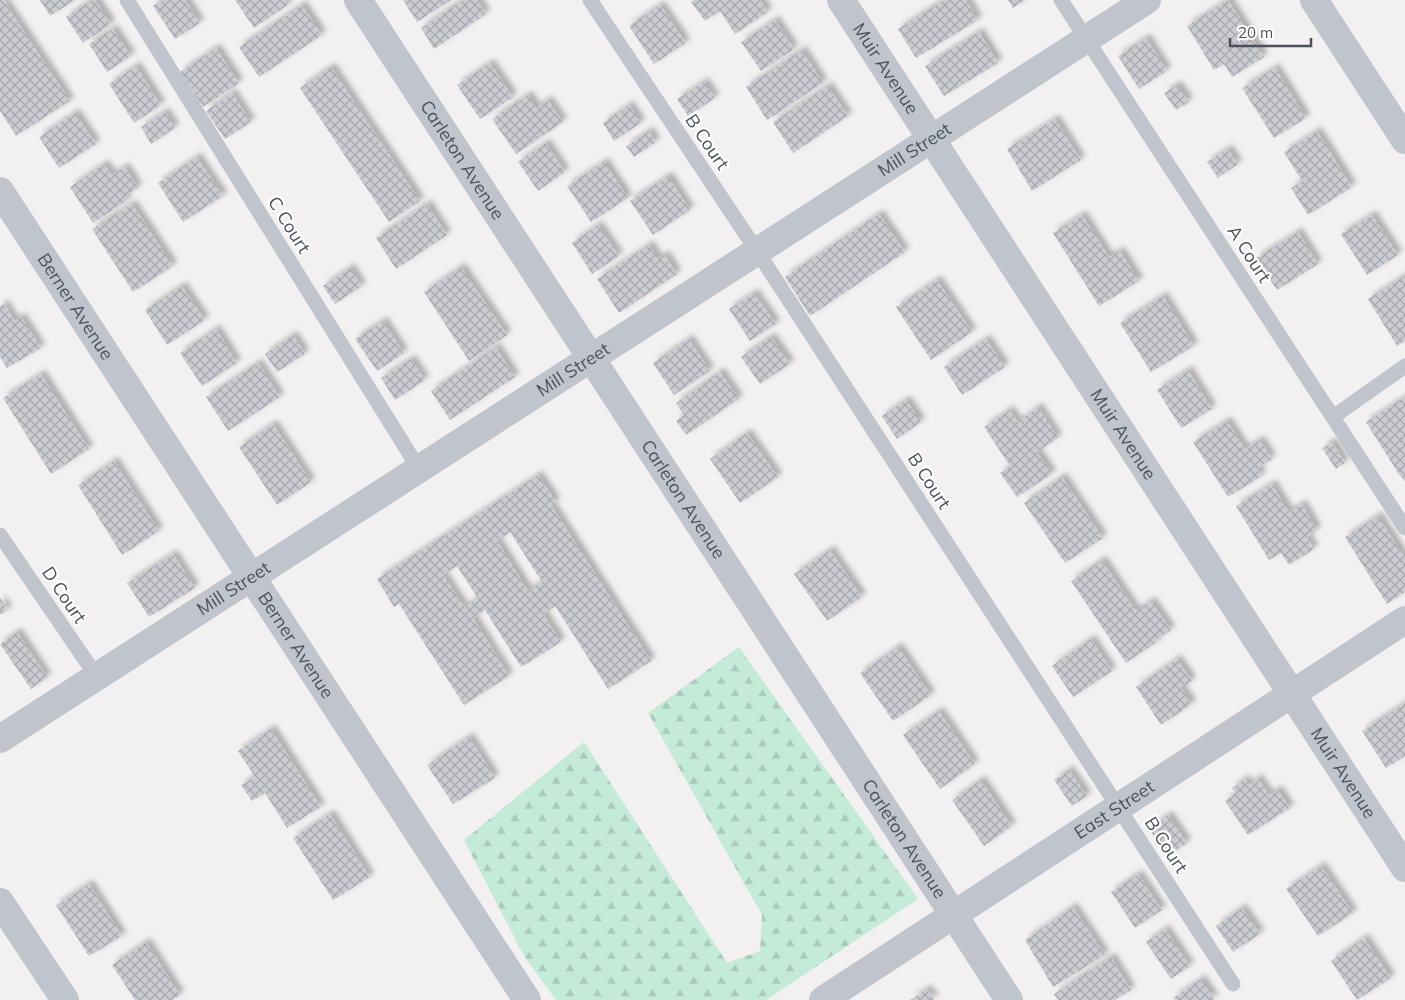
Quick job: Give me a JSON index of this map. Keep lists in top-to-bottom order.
{
  "streets": {
    "street": [
      "Muir Avenue",
      "Mill Street",
      "Carleton Avenue",
      "Berner Avenue",
      "East Street"
    ],
    "lane": [
      "B Court",
      "C Court",
      "A Court",
      "D Court"
    ]
  },
  "crossings": [
    ["Muir Avenue", "Mill Street"],
    ["Muir Avenue", "East Street"],
    ["B Court", "Mill Street"],
    ["B Court", "East Street"],
    ["Mill Street", "Carleton Avenue"],
    ["Mill Street", "C Court"],
    ["Mill Street", "A Court"],
    ["Mill Street", "Berner Avenue"],
    ["Mill Street", "D Court"],
    ["Carleton Avenue", "East Street"]
  ],
  "scale_bar": "20 m"
}
